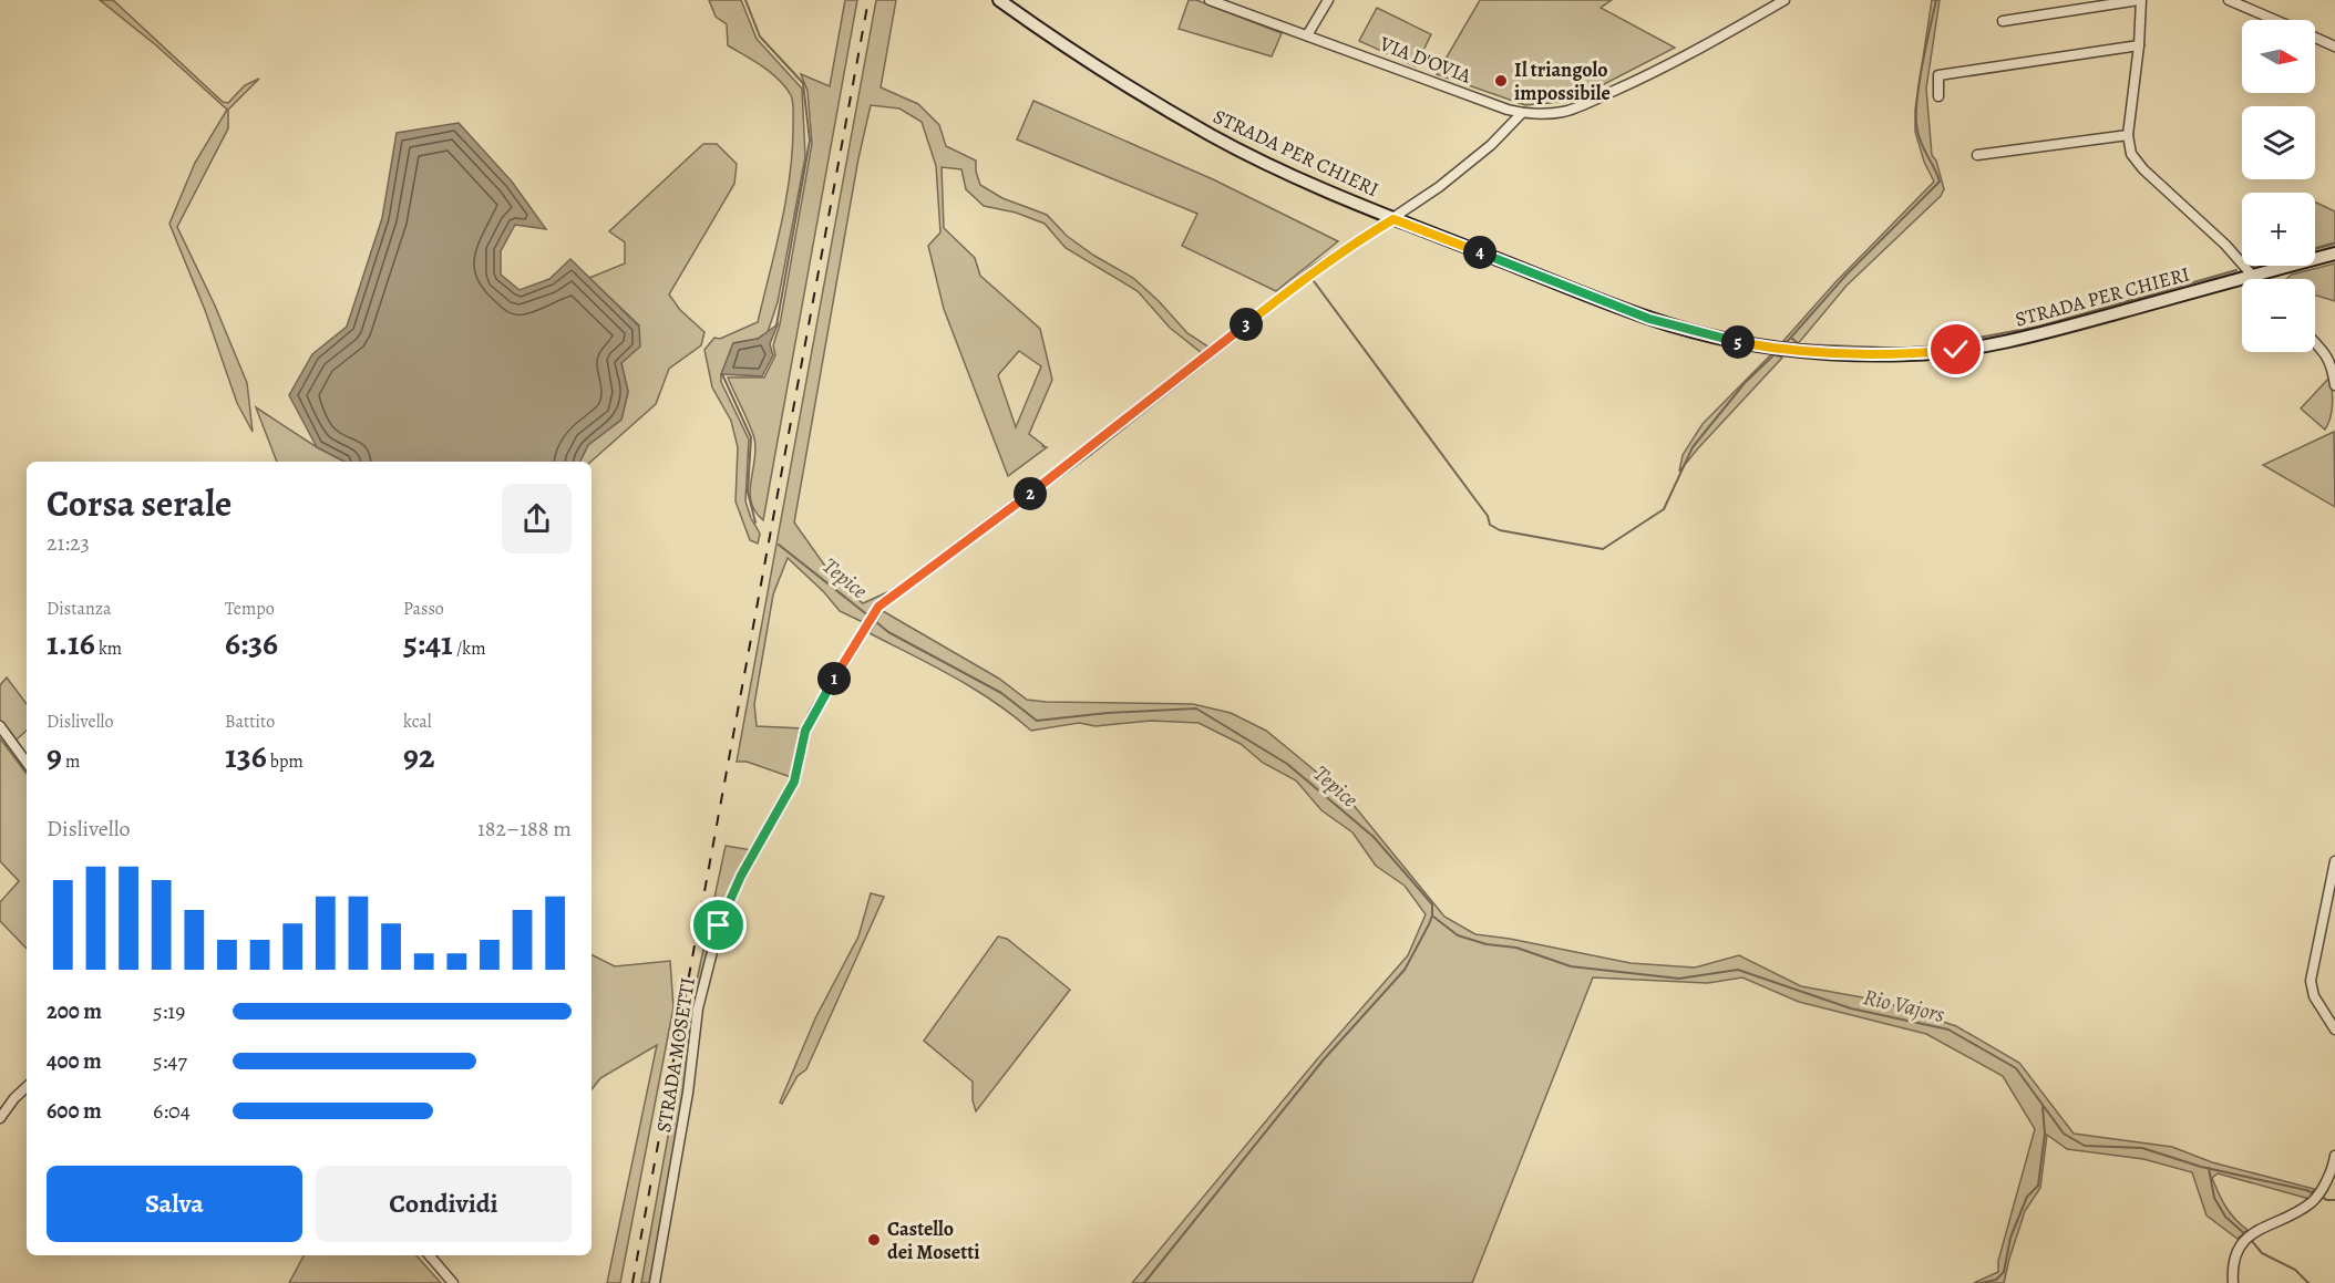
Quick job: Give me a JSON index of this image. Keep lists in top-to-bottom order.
{
  "streets": {
    "main road": ["STRADA PER CHIERI"],
    "street": ["VIA D'OVIA", "STRADA MOSETTI"]
  },
  "crossings": [
    ["VIA D'OVIA", "STRADA MOSETTI"],
    ["STRADA PER CHIERI", "STRADA MOSETTI"]
  ],
  "water": ["Tepice", "Rio Vajors"],
  "places": ["Il triangolo impossibile", "Castello dei Mosetti"],
  "north": "right",
  "page": {
    "map_buttons": ["+", "−"],
    "pins": [
      "4",
      "3",
      "5",
      "2",
      "1"
    ],
    "heading": ["Corsa serale", "21:23"],
    "stats": [
      ["Distanza", "1.16 km"],
      ["Tempo", "6:36"],
      ["Passo", "5:41 /km"],
      ["Dislivello", "9 m"],
      ["Battito", "136 bpm"],
      ["kcal", "92"]
    ],
    "chart": ["Dislivello", "182–188 m"],
    "list": [
      {
        "name": "200 m",
        "note": "5:19"
      },
      {
        "name": "400 m",
        "note": "5:47"
      },
      {
        "name": "600 m",
        "note": "6:04"
      }
    ],
    "buttons": ["Salva", "Condividi"]
  }
}
